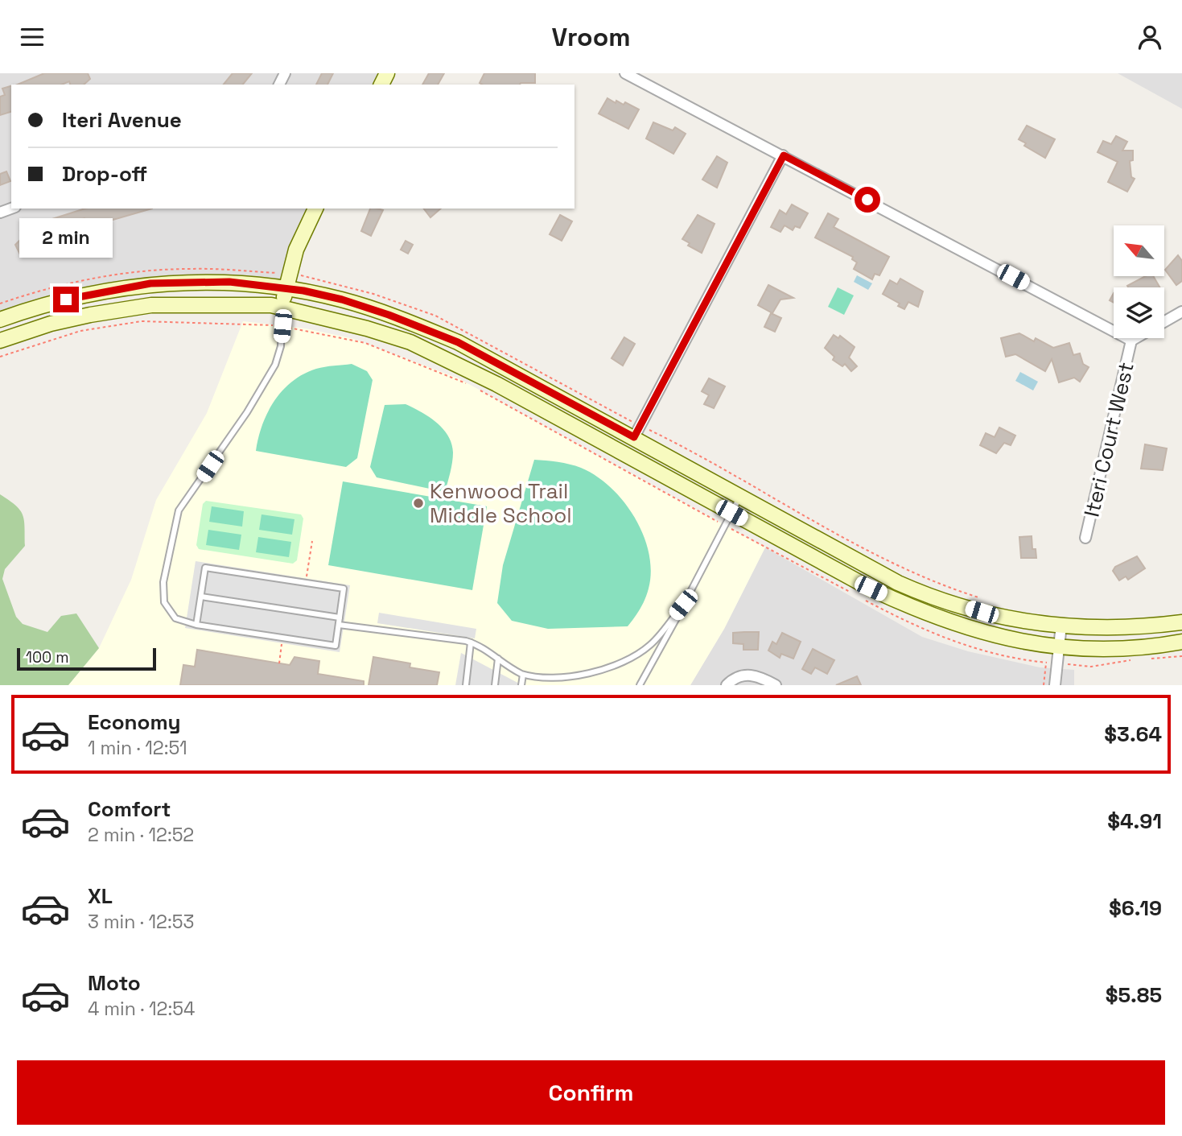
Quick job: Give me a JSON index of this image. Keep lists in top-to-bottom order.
{
  "streets": {
    "street": ["Iteri Court West"]
  },
  "places": ["Kenwood Trail Middle School"],
  "scale_bar": "100 m",
  "north": "top left",
  "page": {
    "header": "Vroom",
    "banner": ["Iteri Avenue", "Drop-off"],
    "bubble": "2 min",
    "scale": "100 m",
    "list": [
      {
        "name": "Economy",
        "note": "1 min · 12:51",
        "value": "$3.64"
      },
      {
        "name": "Comfort",
        "note": "2 min · 12:52",
        "value": "$4.91"
      },
      {
        "name": "XL",
        "note": "3 min · 12:53",
        "value": "$6.19"
      },
      {
        "name": "Moto",
        "note": "4 min · 12:54",
        "value": "$5.85"
      }
    ],
    "buttons": "Confirm"
  }
}
